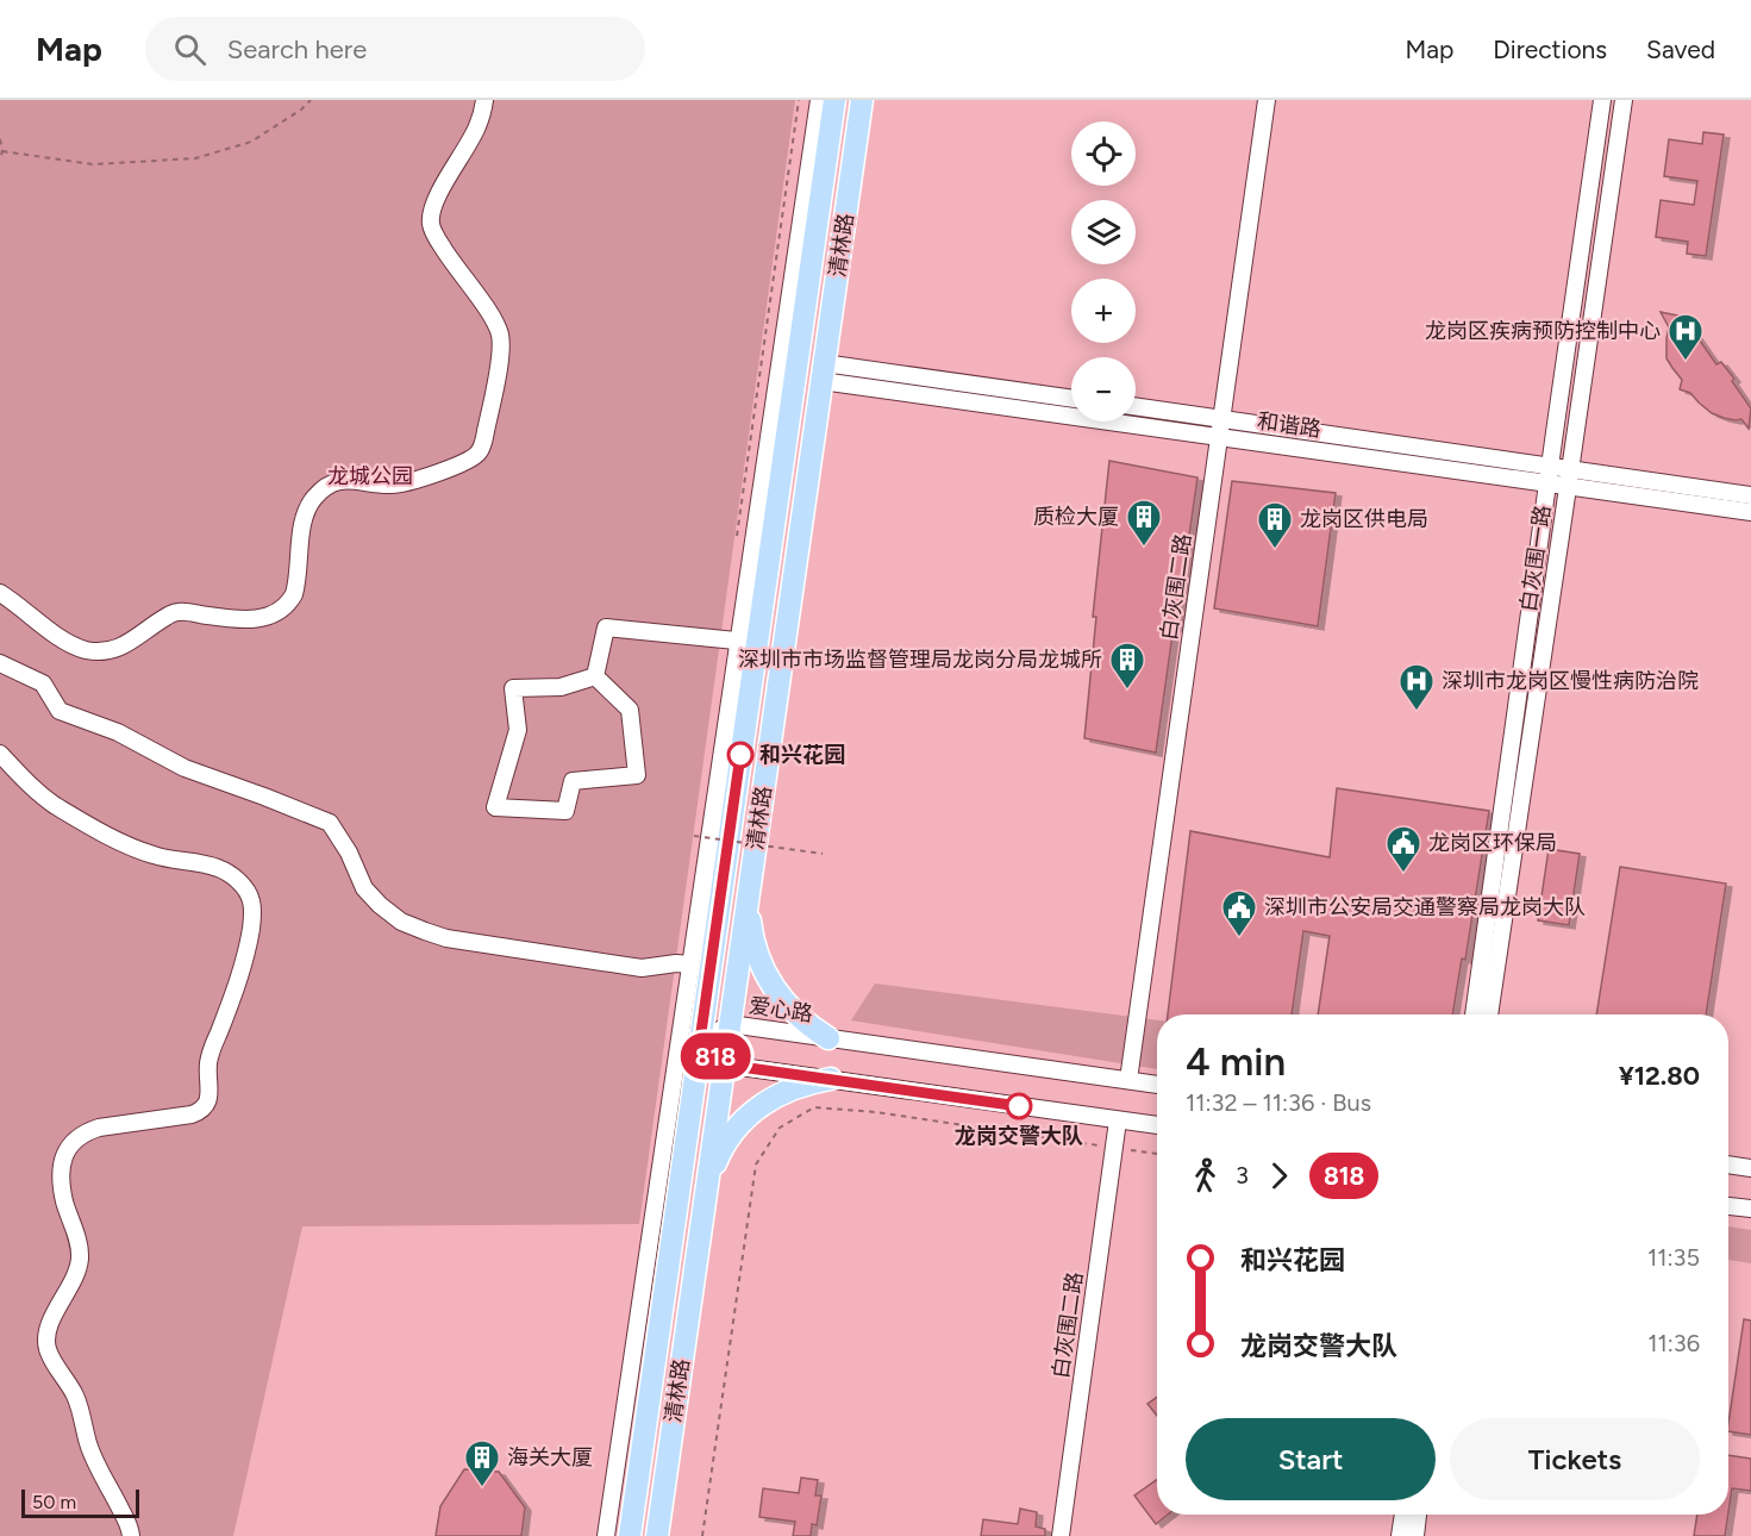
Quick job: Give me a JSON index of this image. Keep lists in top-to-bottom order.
{
  "streets": {
    "main road": ["清林路"],
    "street": [
      "和谐路",
      "白灰围一路",
      "白灰围二路",
      "爱心路"
    ]
  },
  "crossings": [
    ["清林路", "和谐路"],
    ["清林路", "爱心路"],
    ["和谐路", "白灰围一路"],
    ["和谐路", "白灰围二路"],
    ["白灰围二路", "爱心路"]
  ],
  "parks": ["龙城公园"],
  "places": {
    "hospital": ["龙岗区疾病预防控制中心", "深圳市龙岗区慢性病防治院"],
    "building": [
      "质检大厦",
      "龙岗区供电局",
      "深圳市市场监督管理局龙岗分局龙城所",
      "海关大厦"
    ],
    "other": ["和兴花园", "龙岗交警大队"],
    "public building": ["龙岗区环保局", "深圳市公安局交通警察局龙岗大队"]
  },
  "lines": ["bus line 818"],
  "scale_bar": "50 m",
  "page": {
    "header": "Map",
    "search": "Search here",
    "nav": ["Map", "Directions", "Saved"],
    "on_map": "818",
    "map_buttons": ["+", "−"],
    "heading": ["4 min", "11:32 – 11:36 · Bus", "¥12.80"],
    "legs": ["3", "818"],
    "list": [
      {
        "name": "和兴花园",
        "value": "11:35"
      },
      {
        "name": "龙岗交警大队",
        "value": "11:36"
      }
    ],
    "buttons": ["Start", "Tickets"],
    "scale": "50 m"
  }
}
